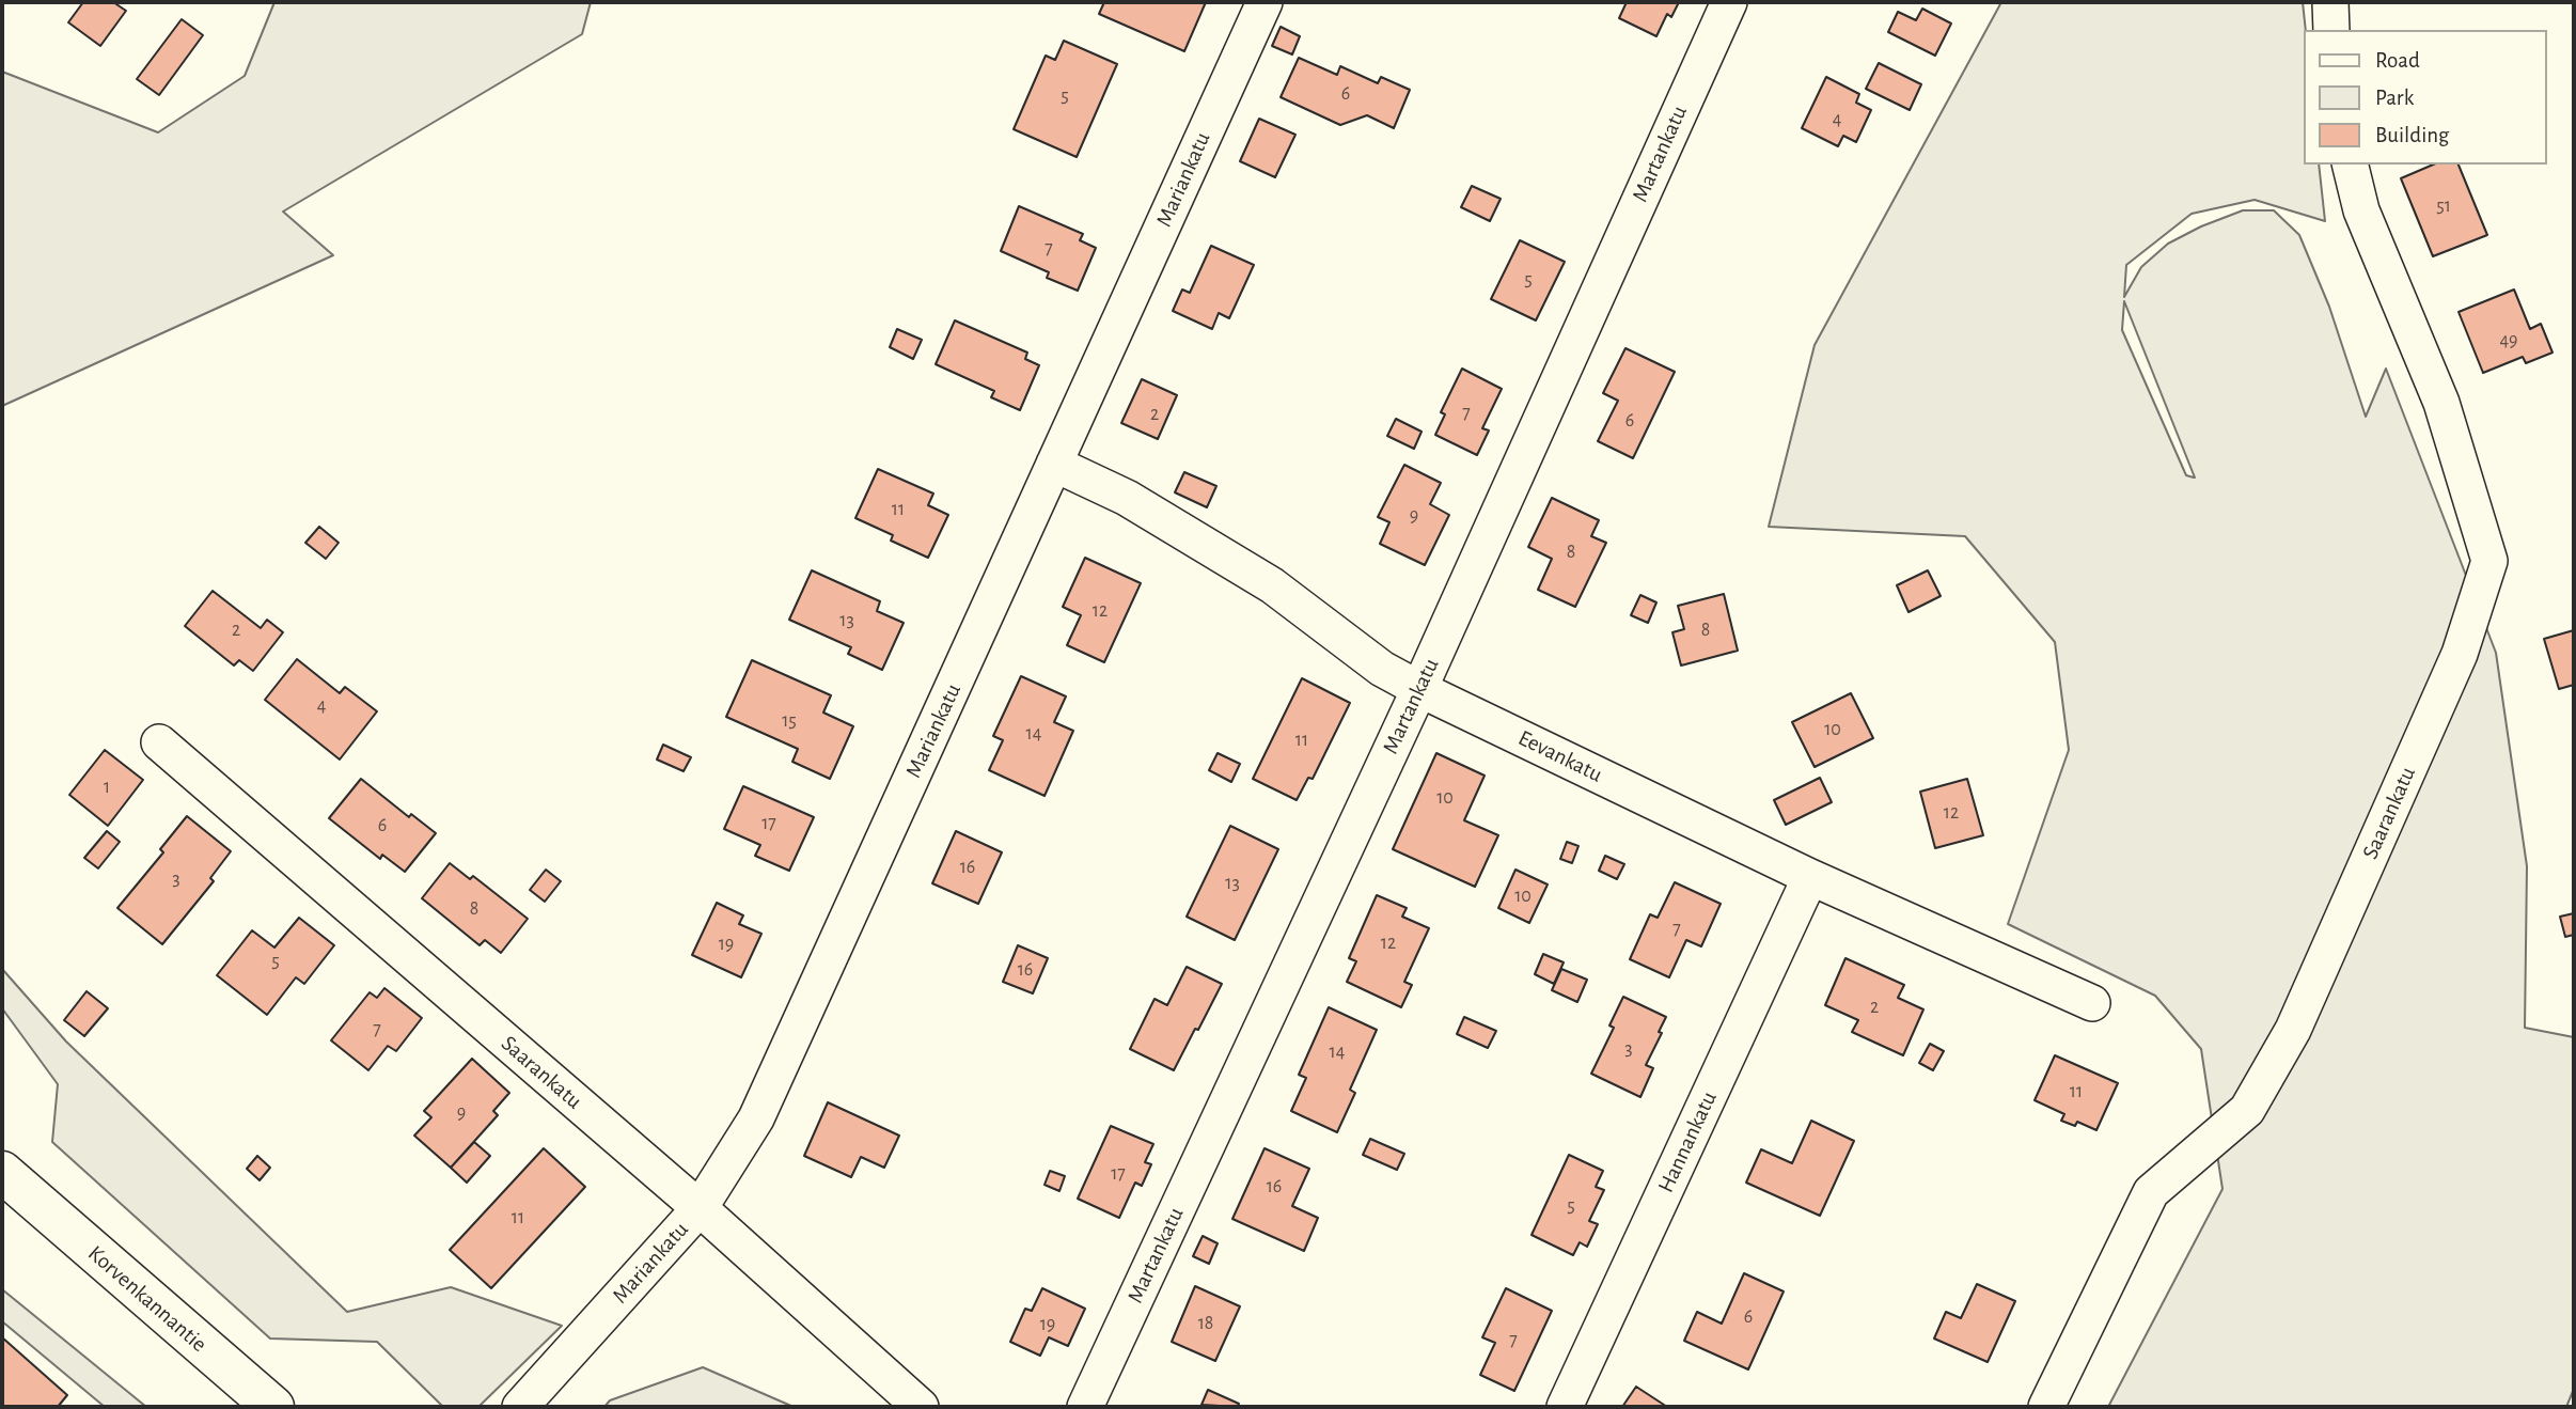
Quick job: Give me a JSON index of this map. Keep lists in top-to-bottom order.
{
  "streets": {
    "main road": ["Korvenkannantie"],
    "street": [
      "Martankatu",
      "Mariankatu",
      "Eevankatu",
      "Saarankatu",
      "Hannankatu"
    ]
  },
  "crossings": [
    ["Martankatu", "Eevankatu"],
    ["Mariankatu", "Eevankatu"],
    ["Mariankatu", "Saarankatu"],
    ["Eevankatu", "Hannankatu"]
  ],
  "house_numbers": [
    "6",
    "5",
    "4",
    "51",
    "7",
    "5",
    "49",
    "7",
    "2",
    "6",
    "11",
    "9",
    "8",
    "12",
    "13",
    "2",
    "8",
    "4",
    "15",
    "10",
    "14",
    "11",
    "1",
    "10",
    "12",
    "17",
    "6",
    "16",
    "3",
    "13",
    "10",
    "8",
    "7",
    "12",
    "19",
    "5",
    "16",
    "2",
    "7",
    "3",
    "14",
    "11",
    "9",
    "17",
    "16",
    "5",
    "11",
    "6",
    "18",
    "19",
    "7"
  ],
  "legend": ["Road", "Park", "Building"]
}
